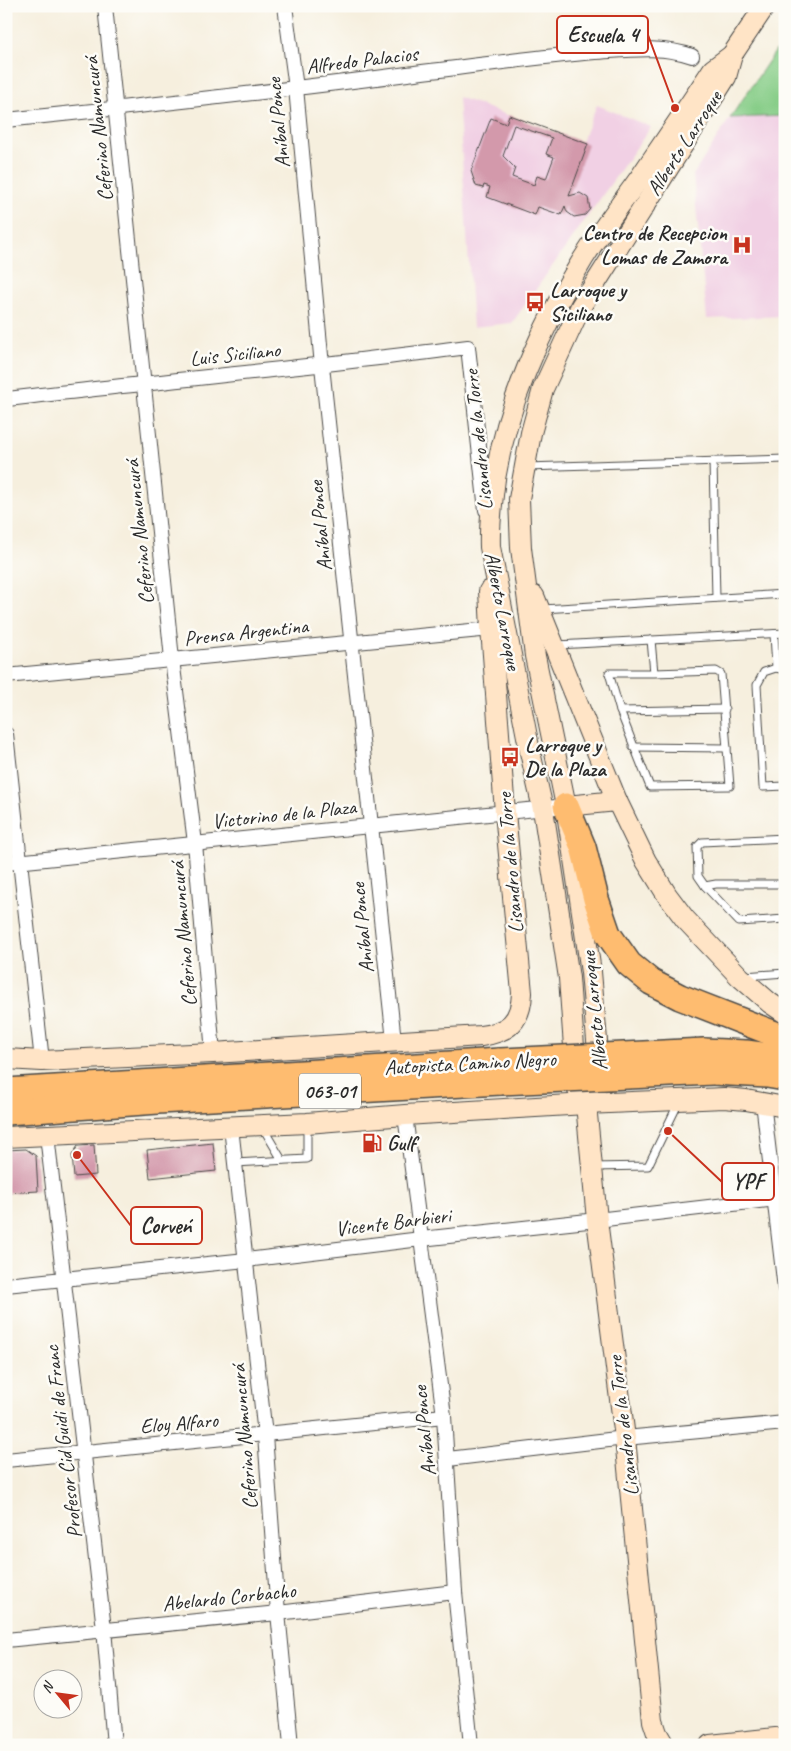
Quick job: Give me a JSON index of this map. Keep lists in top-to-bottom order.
{
  "streets": {
    "highway": ["Autopista Camino Negro", "063-01"],
    "main road": ["Alberto Larroque", "Lisandro de la Torre"],
    "street": [
      "Alfredo Palacios",
      "Aníbal Ponce",
      "Ceferino Namuncurá",
      "Luis Siciliano",
      "Prensa Argentina",
      "Victorino de la Plaza",
      "Vicente Barbieri",
      "Eloy Alfaro",
      "Profesor Cid Guidi de Franc",
      "Abelardo Corbacho"
    ]
  },
  "crossings": [
    ["Alfredo Palacios", "Aníbal Ponce"],
    ["Alfredo Palacios", "Ceferino Namuncurá"],
    ["Aníbal Ponce", "Luis Siciliano"],
    ["Aníbal Ponce", "Lisandro de la Torre"],
    ["Aníbal Ponce", "Prensa Argentina"],
    ["Aníbal Ponce", "Victorino de la Plaza"],
    ["Aníbal Ponce", "Vicente Barbieri"],
    ["Aníbal Ponce", "Eloy Alfaro"],
    ["Aníbal Ponce", "Abelardo Corbacho"],
    ["Ceferino Namuncurá", "Luis Siciliano"],
    ["Ceferino Namuncurá", "Prensa Argentina"],
    ["Ceferino Namuncurá", "Victorino de la Plaza"],
    ["Ceferino Namuncurá", "Vicente Barbieri"],
    ["Ceferino Namuncurá", "Eloy Alfaro"],
    ["Ceferino Namuncurá", "Abelardo Corbacho"],
    ["Alberto Larroque", "Lisandro de la Torre"],
    ["Alberto Larroque", "Victorino de la Plaza"],
    ["Luis Siciliano", "Lisandro de la Torre"],
    ["Lisandro de la Torre", "Prensa Argentina"],
    ["Lisandro de la Torre", "Victorino de la Plaza"],
    ["Lisandro de la Torre", "Vicente Barbieri"],
    ["Vicente Barbieri", "Profesor Cid Guidi de Franc"],
    ["Eloy Alfaro", "Profesor Cid Guidi de Franc"],
    ["Profesor Cid Guidi de Franc", "Abelardo Corbacho"]
  ],
  "places": {
    "other": ["Escuela 4", "YPF", "Corveń"],
    "hospital": ["Centro de Recepcion Lomas de Zamora"],
    "bus stop": ["Larroque y Siciliano", "Larroque y De la Plaza"],
    "fuel station": ["Gulf"]
  },
  "north": "top left"
}
